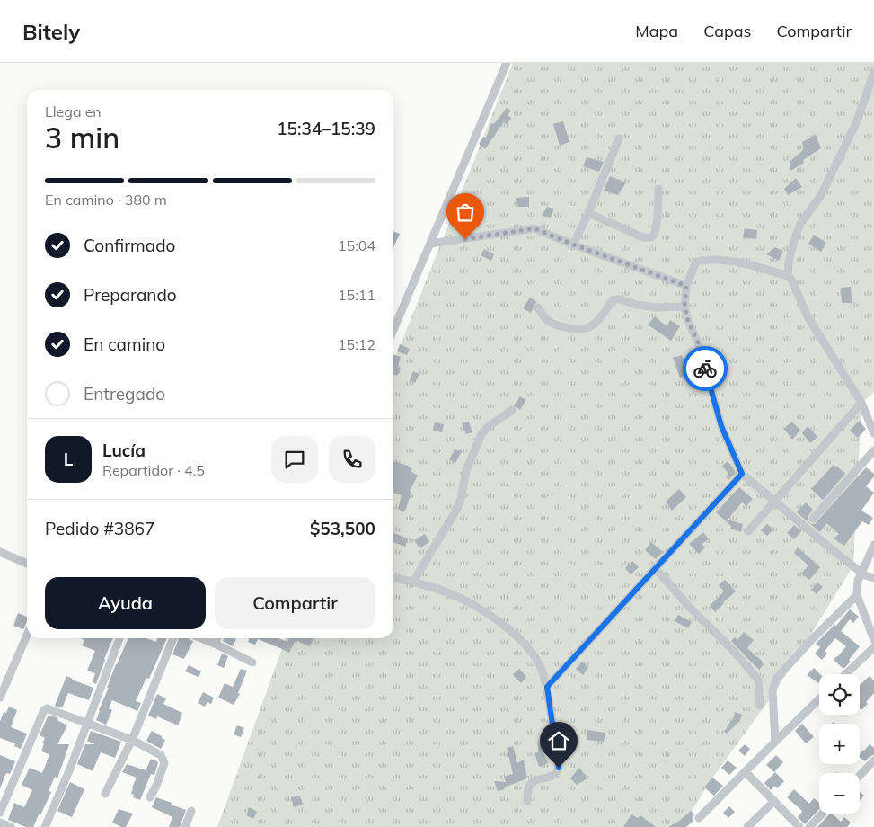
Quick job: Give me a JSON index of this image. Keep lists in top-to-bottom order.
{
  "page": {
    "header": "Bitely",
    "nav": ["Mapa", "Capas", "Compartir"],
    "heading": ["3 min", "Llega en", "15:34–15:39"],
    "panel": [
      "Lucía",
      "Repartidor · 4.5",
      "Pedido #3867",
      "$53,500"
    ],
    "bar": "En camino · 380 m",
    "list": [
      ["Confirmado", "15:04"],
      ["Preparando", "15:11"],
      ["En camino", "15:12"],
      "Entregado"
    ],
    "round": "L",
    "buttons": ["Ayuda", "Compartir"],
    "map_buttons": ["+", "−"]
  }
}
